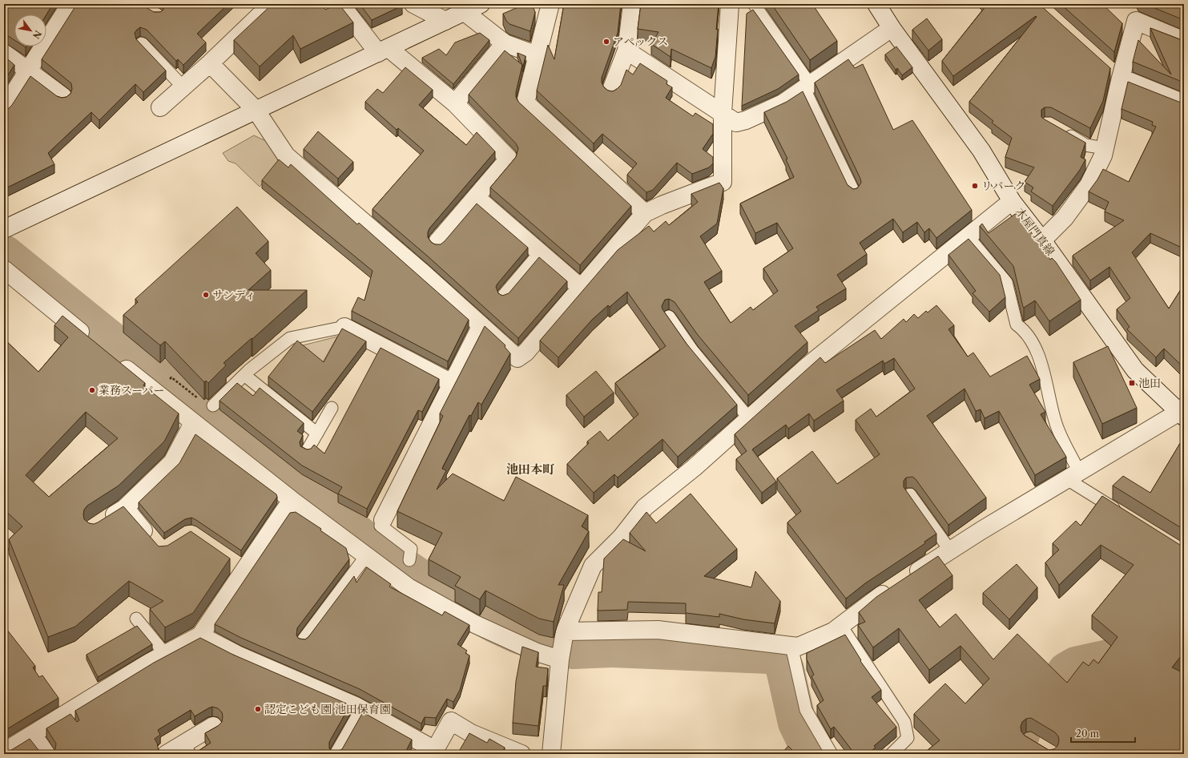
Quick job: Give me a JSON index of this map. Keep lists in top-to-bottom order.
{
  "streets": {
    "street": ["木屋門真線"]
  },
  "districts": ["池田本町"],
  "places": {
    "other": [
      "アペックス",
      "リパーク",
      "サンディ",
      "業務スーパー",
      "認定こども園 池田保育園"
    ],
    "transit": ["池田"]
  },
  "scale_bar": "20 m",
  "north": "bottom right"
}
